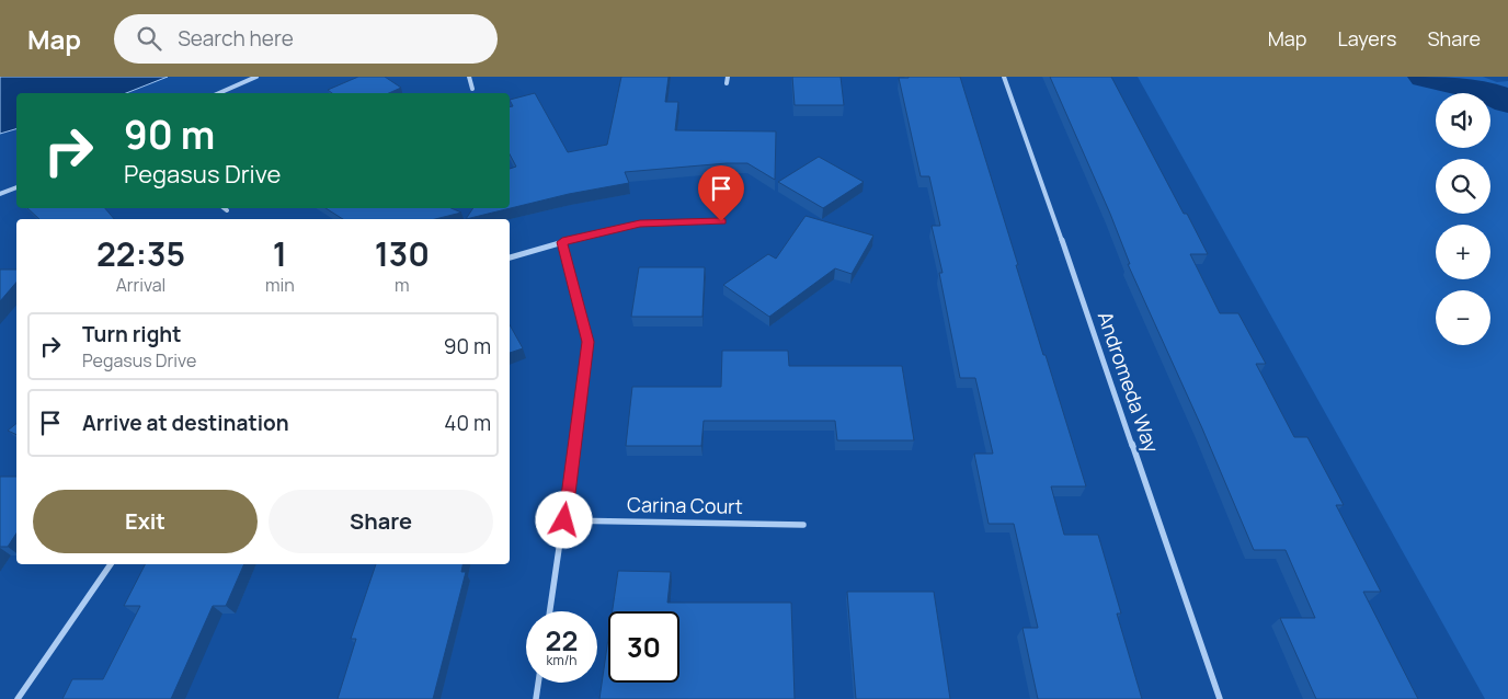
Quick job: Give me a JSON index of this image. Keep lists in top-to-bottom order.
{
  "streets": {
    "street": ["Andromeda Way", "Carina Court"]
  },
  "page": {
    "header": "Map",
    "search": "Search here",
    "nav": ["Map", "Layers", "Share"],
    "map_buttons": ["+", "−"],
    "turn": ["90 m", "Pegasus Drive"],
    "eta": [
      "22:35",
      "Arrival",
      "1",
      "min",
      "130",
      "m"
    ],
    "list": [
      {
        "name": "Turn right",
        "note": "Pegasus Drive",
        "value": "90 m"
      },
      {
        "name": "Arrive at destination",
        "value": "40 m"
      }
    ],
    "buttons": ["Exit", "Share"],
    "speed": "22 km/h",
    "limit": "30"
  }
}
